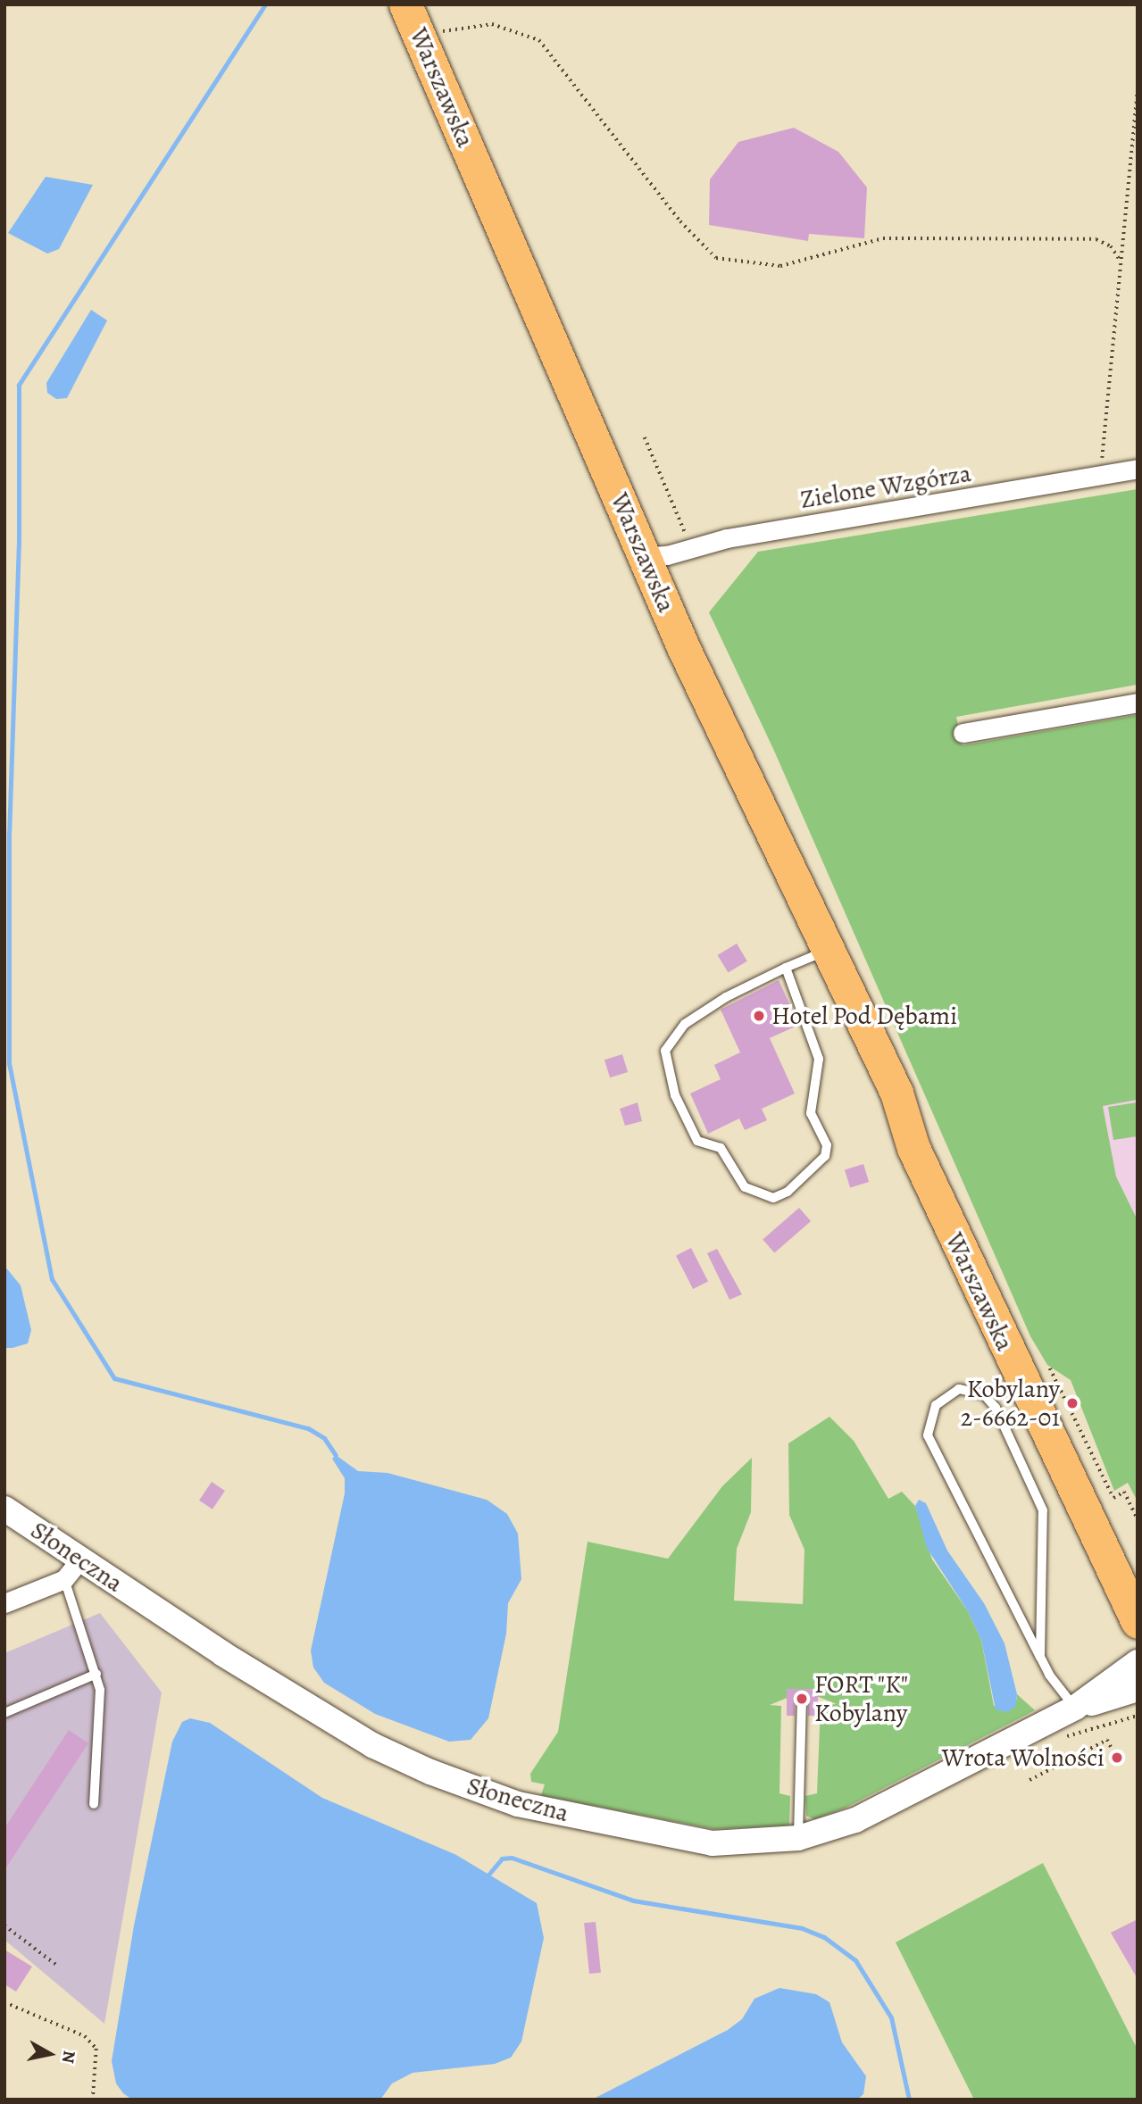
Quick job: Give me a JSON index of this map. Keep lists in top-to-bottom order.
{
  "streets": {
    "highway": ["Warszawska"],
    "street": ["Zielone Wzgórza", "Słoneczna"]
  },
  "crossings": [
    ["Warszawska", "Zielone Wzgórza"]
  ],
  "places": [
    "Hotel Pod Dębami",
    "Kobylany 2-6662-01",
    "FORT \"K\" Kobylany",
    "Wrota Wolności"
  ],
  "north": "right"
}
